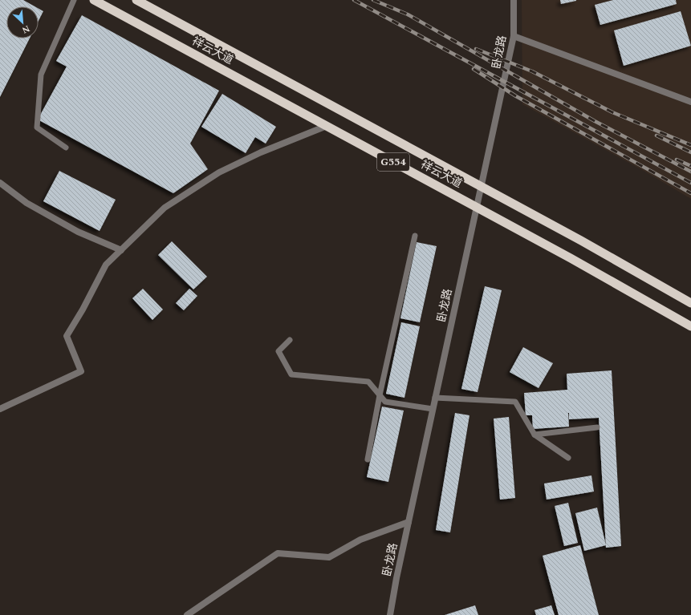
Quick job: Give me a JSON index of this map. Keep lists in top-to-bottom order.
{
  "streets": {
    "highway": ["祥云大道", "G554"],
    "street": ["卧龙路"]
  },
  "crossings": [
    ["祥云大道", "卧龙路"]
  ],
  "north": "bottom right"
}
